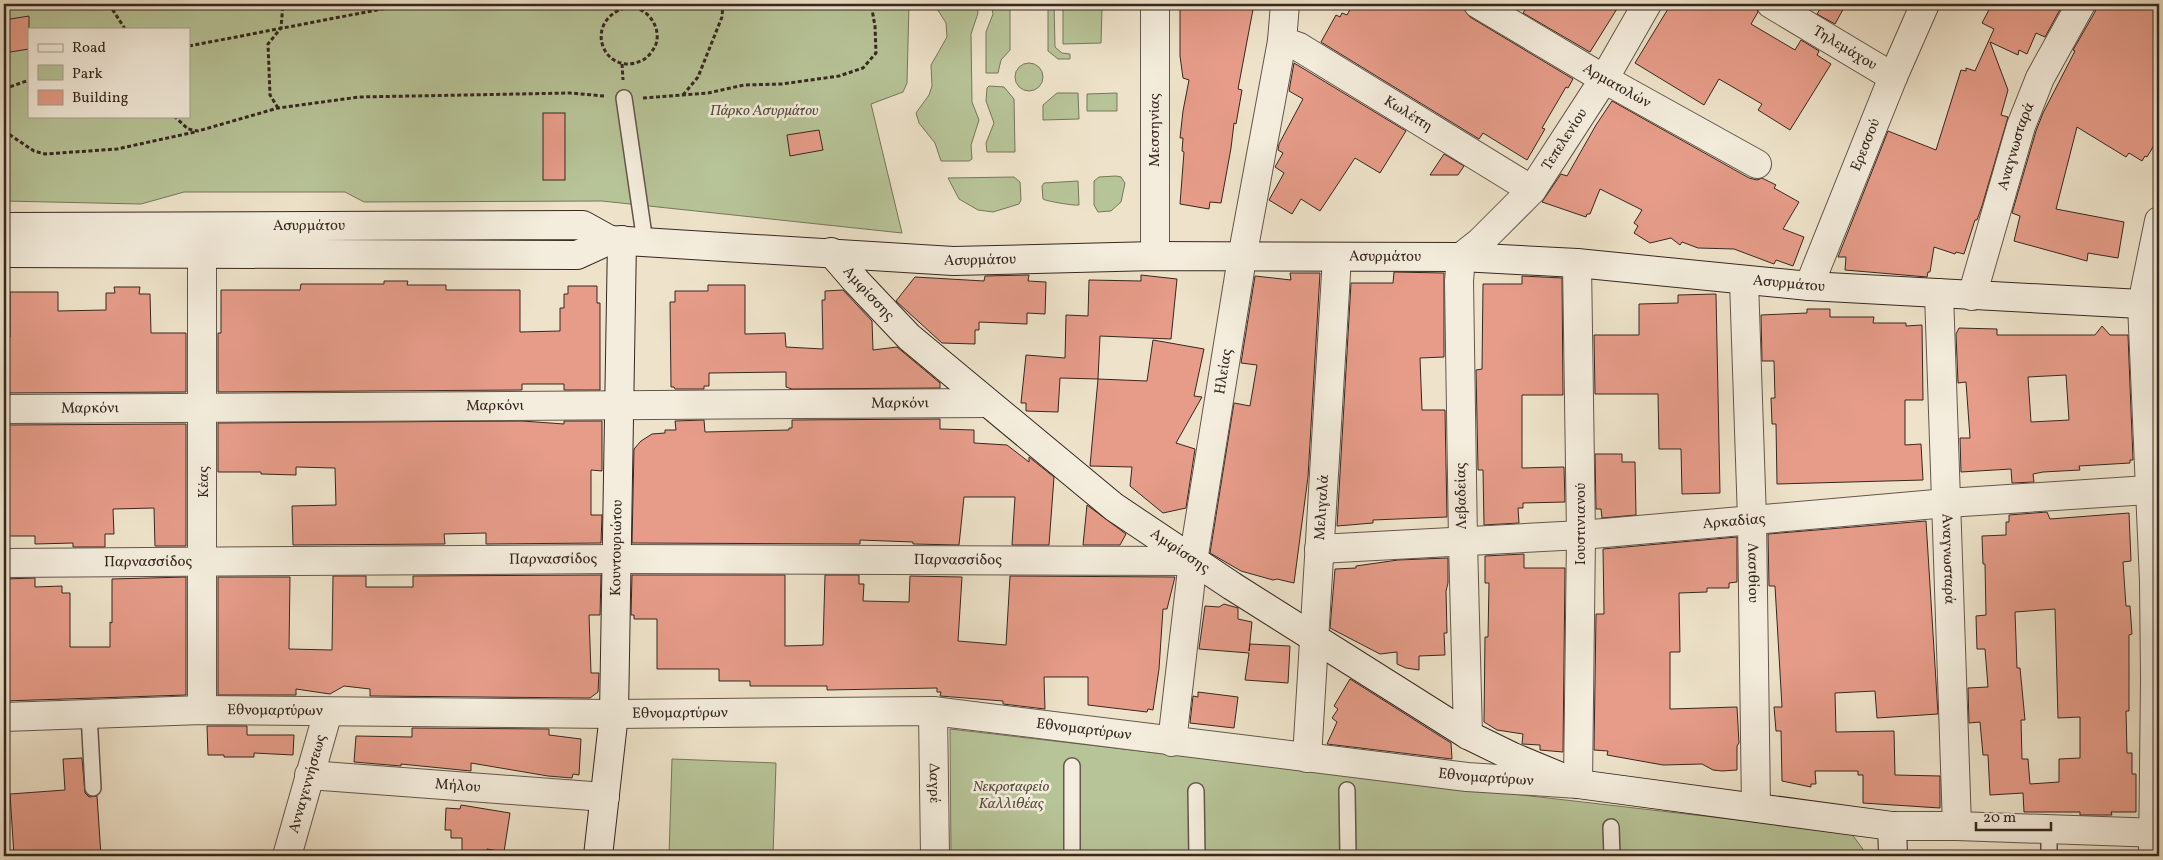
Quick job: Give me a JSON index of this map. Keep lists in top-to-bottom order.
{
  "streets": {
    "street": [
      "Τηλεμάχου",
      "Αρματολών",
      "Κωλέττη",
      "Μεσσηνίας",
      "Τεπελενίου",
      "Ερεσσού",
      "Αναγνωσταρά",
      "Ασυρμάτου",
      "Αμφίσσης",
      "Ηλείας",
      "Μαρκόνι",
      "Κέας",
      "Λεβαδείας",
      "Μελιγαλά",
      "Αρκαδίας",
      "Ιουστινιανού",
      "Κουντουριώτου",
      "Παρνασσίδος",
      "Λασιθίου",
      "Εθνομαρτύρων",
      "Ανναγεννήσεως",
      "Δαγρέ",
      "Μήλου"
    ]
  },
  "crossings": [
    ["Τηλεμάχου", "Ερεσσού"],
    ["Αρματολών", "Τεπελενίου"],
    ["Κωλέττη", "Τεπελενίου"],
    ["Κωλέττη", "Ηλείας"],
    ["Μεσσηνίας", "Ασυρμάτου"],
    ["Τεπελενίου", "Ασυρμάτου"],
    ["Τεπελενίου", "Λεβαδείας"],
    ["Ερεσσού", "Ασυρμάτου"],
    ["Αναγνωσταρά", "Ασυρμάτου"],
    ["Αναγνωσταρά", "Αρκαδίας"],
    ["Αναγνωσταρά", "Εθνομαρτύρων"],
    ["Ασυρμάτου", "Αμφίσσης"],
    ["Ασυρμάτου", "Ηλείας"],
    ["Ασυρμάτου", "Κέας"],
    ["Ασυρμάτου", "Λεβαδείας"],
    ["Ασυρμάτου", "Μελιγαλά"],
    ["Ασυρμάτου", "Ιουστινιανού"],
    ["Ασυρμάτου", "Κουντουριώτου"],
    ["Ασυρμάτου", "Λασιθίου"],
    ["Αμφίσσης", "Ηλείας"],
    ["Αμφίσσης", "Μαρκόνι"],
    ["Αμφίσσης", "Λεβαδείας"],
    ["Αμφίσσης", "Μελιγαλά"],
    ["Αμφίσσης", "Ιουστινιανού"],
    ["Αμφίσσης", "Παρνασσίδος"],
    ["Αμφίσσης", "Εθνομαρτύρων"],
    ["Ηλείας", "Παρνασσίδος"],
    ["Ηλείας", "Εθνομαρτύρων"],
    ["Μαρκόνι", "Κέας"],
    ["Μαρκόνι", "Κουντουριώτου"],
    ["Κέας", "Παρνασσίδος"],
    ["Κέας", "Εθνομαρτύρων"],
    ["Λεβαδείας", "Αρκαδίας"],
    ["Μελιγαλά", "Αρκαδίας"],
    ["Μελιγαλά", "Εθνομαρτύρων"],
    ["Αρκαδίας", "Ιουστινιανού"],
    ["Αρκαδίας", "Λασιθίου"],
    ["Ιουστινιανού", "Εθνομαρτύρων"],
    ["Κουντουριώτου", "Παρνασσίδος"],
    ["Κουντουριώτου", "Εθνομαρτύρων"],
    ["Κουντουριώτου", "Μήλου"],
    ["Λασιθίου", "Εθνομαρτύρων"],
    ["Εθνομαρτύρων", "Ανναγεννήσεως"],
    ["Εθνομαρτύρων", "Δαγρέ"],
    ["Ανναγεννήσεως", "Μήλου"]
  ],
  "parks": ["Πάρκο Ασυρμάτου", "Νεκροταφείο Καλλιθέας"],
  "legend": ["Road", "Park", "Building"],
  "scale_bar": "20 m"
}
